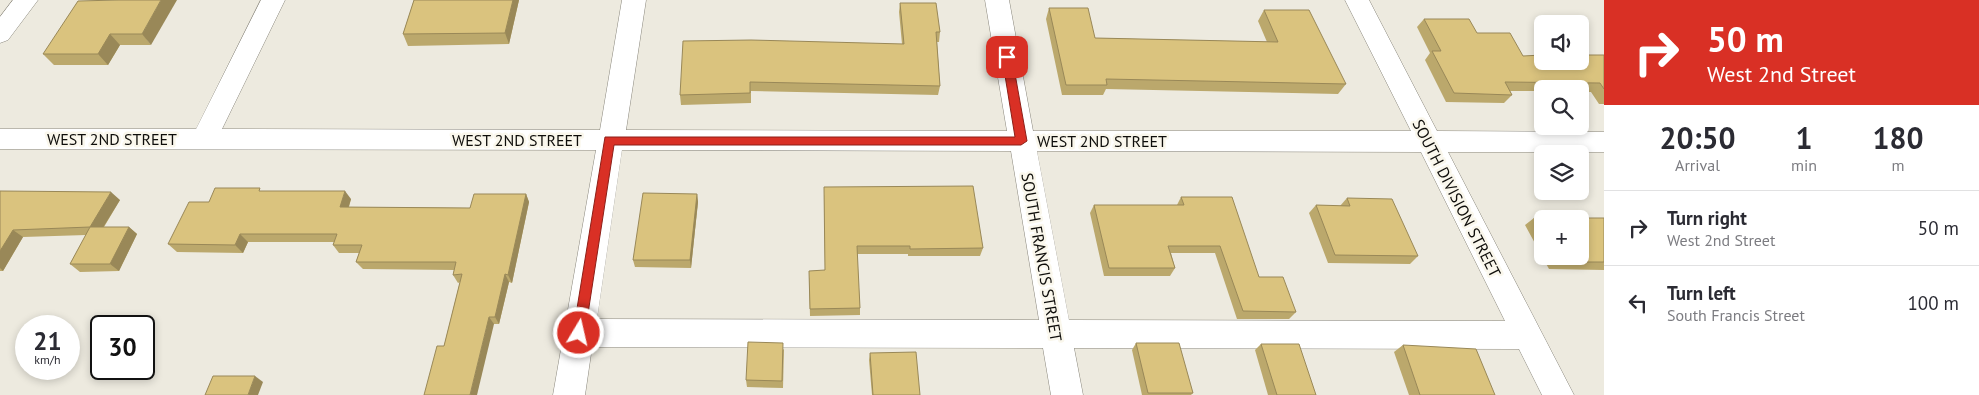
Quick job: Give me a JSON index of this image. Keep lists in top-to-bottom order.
{
  "streets": {
    "street": ["WEST 2ND STREET", "SOUTH DIVISION STREET", "SOUTH FRANCIS STREET"]
  },
  "crossings": [
    ["WEST 2ND STREET", "SOUTH DIVISION STREET"],
    ["WEST 2ND STREET", "SOUTH FRANCIS STREET"]
  ],
  "page": {
    "turn": ["50 m", "West 2nd Street"],
    "map_buttons": "+",
    "eta": [
      "20:50",
      "Arrival",
      "1",
      "min",
      "180",
      "m"
    ],
    "list": [
      {
        "name": "Turn right",
        "note": "West 2nd Street",
        "value": "50 m"
      },
      {
        "name": "Turn left",
        "note": "South Francis Street",
        "value": "100 m"
      }
    ],
    "speed": "21 km/h",
    "limit": "30"
  }
}
